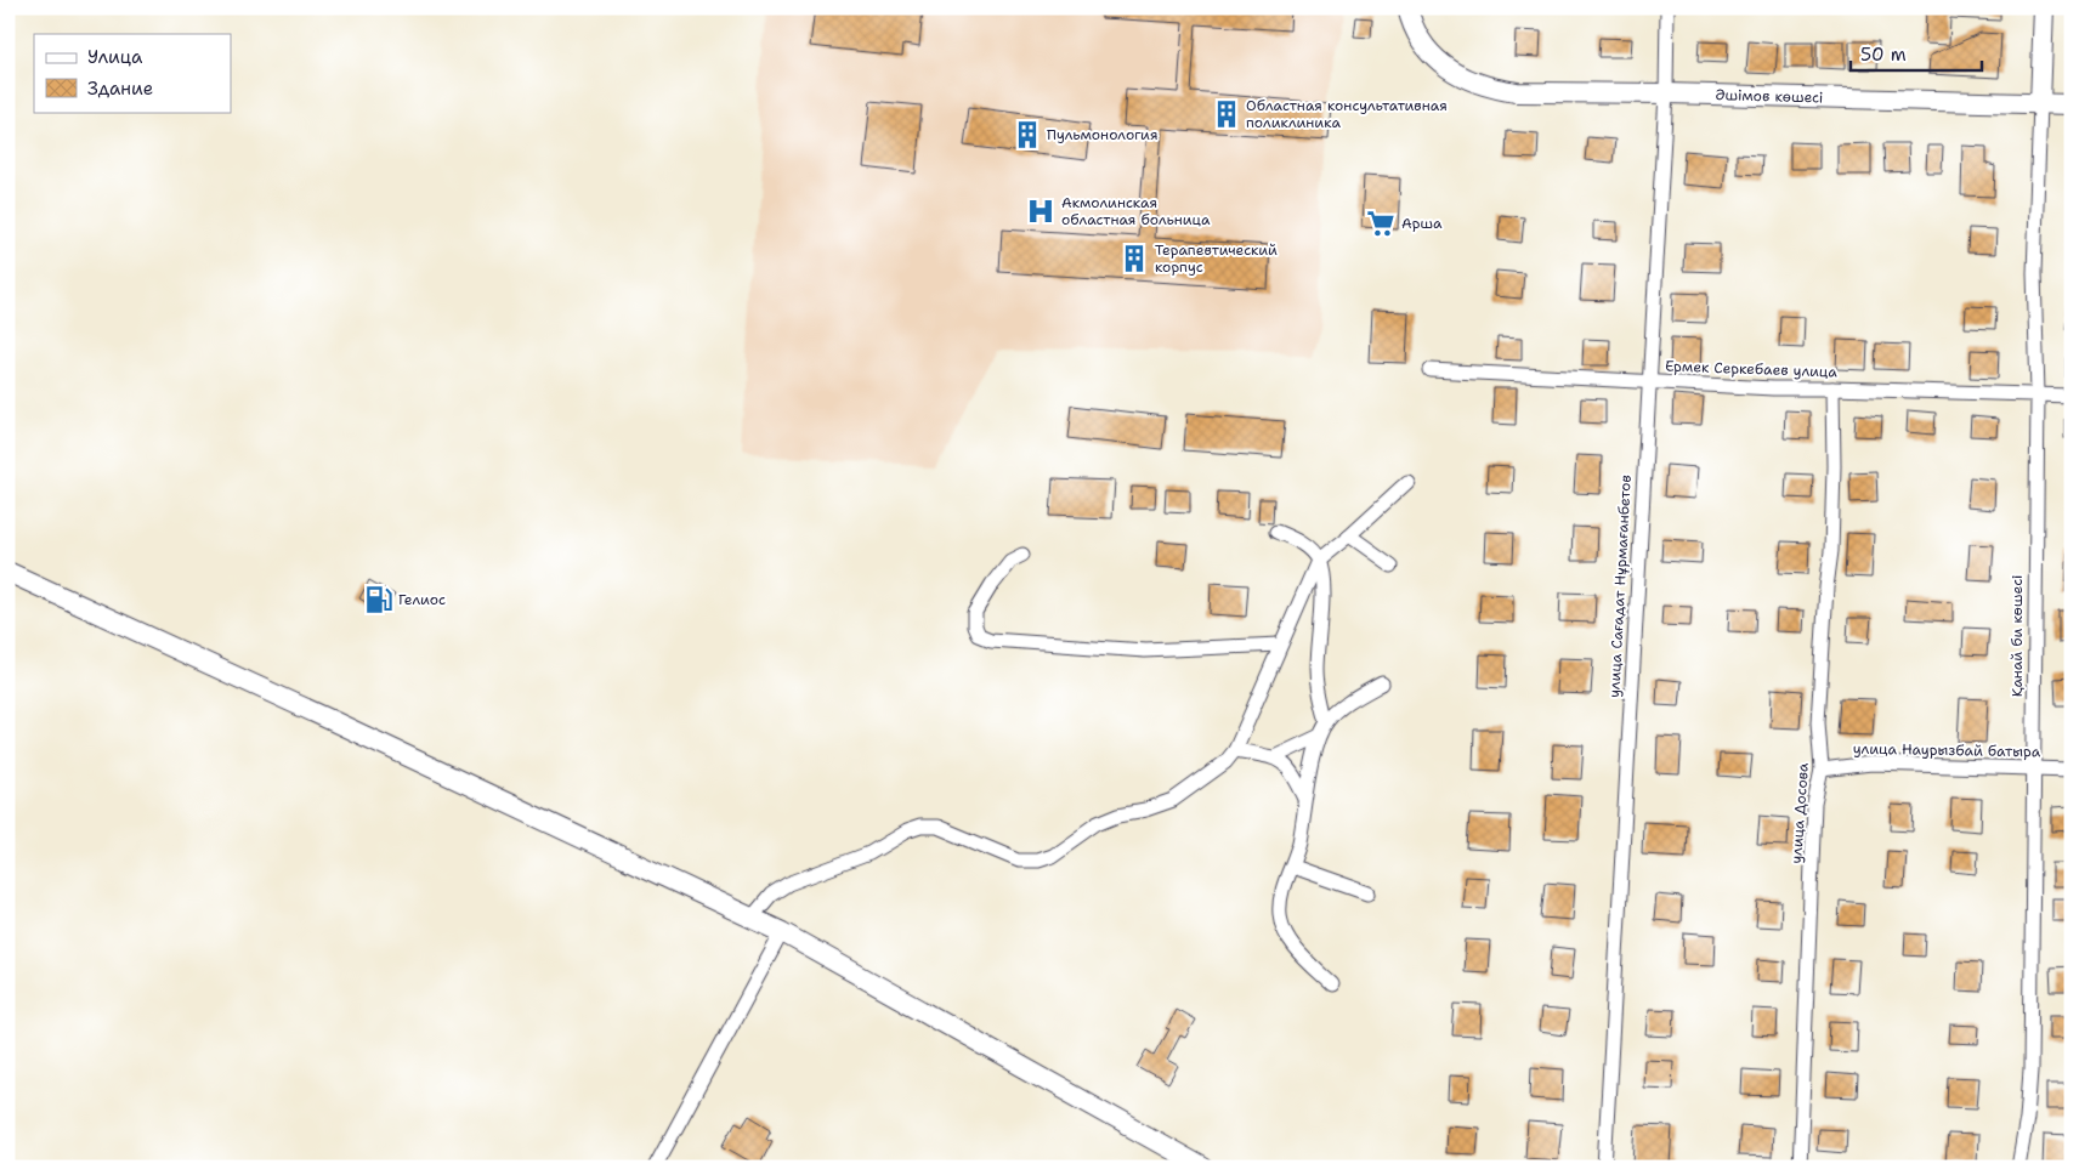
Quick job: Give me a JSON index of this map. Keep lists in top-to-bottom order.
{
  "streets": {
    "street": [
      "Әшімов көшесі",
      "Ермек Серкебаев улица",
      "улица Сағадат Нұрмағанбетов",
      "Қанай би көшесі",
      "улица Наурызбай батыра",
      "улица Досова"
    ]
  },
  "crossings": [
    ["Әшімов көшесі", "улица Сағадат Нұрмағанбетов"],
    ["Әшімов көшесі", "Қанай би көшесі"],
    ["Ермек Серкебаев улица", "улица Сағадат Нұрмағанбетов"],
    ["Ермек Серкебаев улица", "Қанай би көшесі"],
    ["Ермек Серкебаев улица", "улица Досова"],
    ["Қанай би көшесі", "улица Наурызбай батыра"],
    ["улица Наурызбай батыра", "улица Досова"]
  ],
  "places": {
    "building": ["Областная консультативная поликлиника", "Пульмонология", "Терапевтический корпус"],
    "hospital": ["Акмолинская областная больница"],
    "supermarket": ["Арша"],
    "fuel station": ["Гелиос"]
  },
  "legend": ["Улица", "Здание"],
  "scale_bar": "50 m"
}
